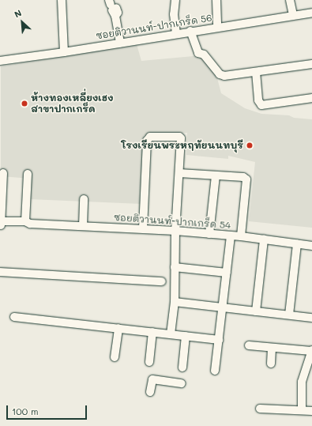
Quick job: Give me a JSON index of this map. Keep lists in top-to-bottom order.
{
  "streets": {
    "street": ["ซอยติวานนท์-ปากเกร็ด 56", "ซอยติวานนท์-ปากเกร็ด 54"]
  },
  "places": ["ห้างทองเหลี่ยงเฮง สาขาปากเกร็ด", "โรงเรียนพระหฤทัยนนทบุรี"],
  "scale_bar": "100 m",
  "north": "top left"
}
